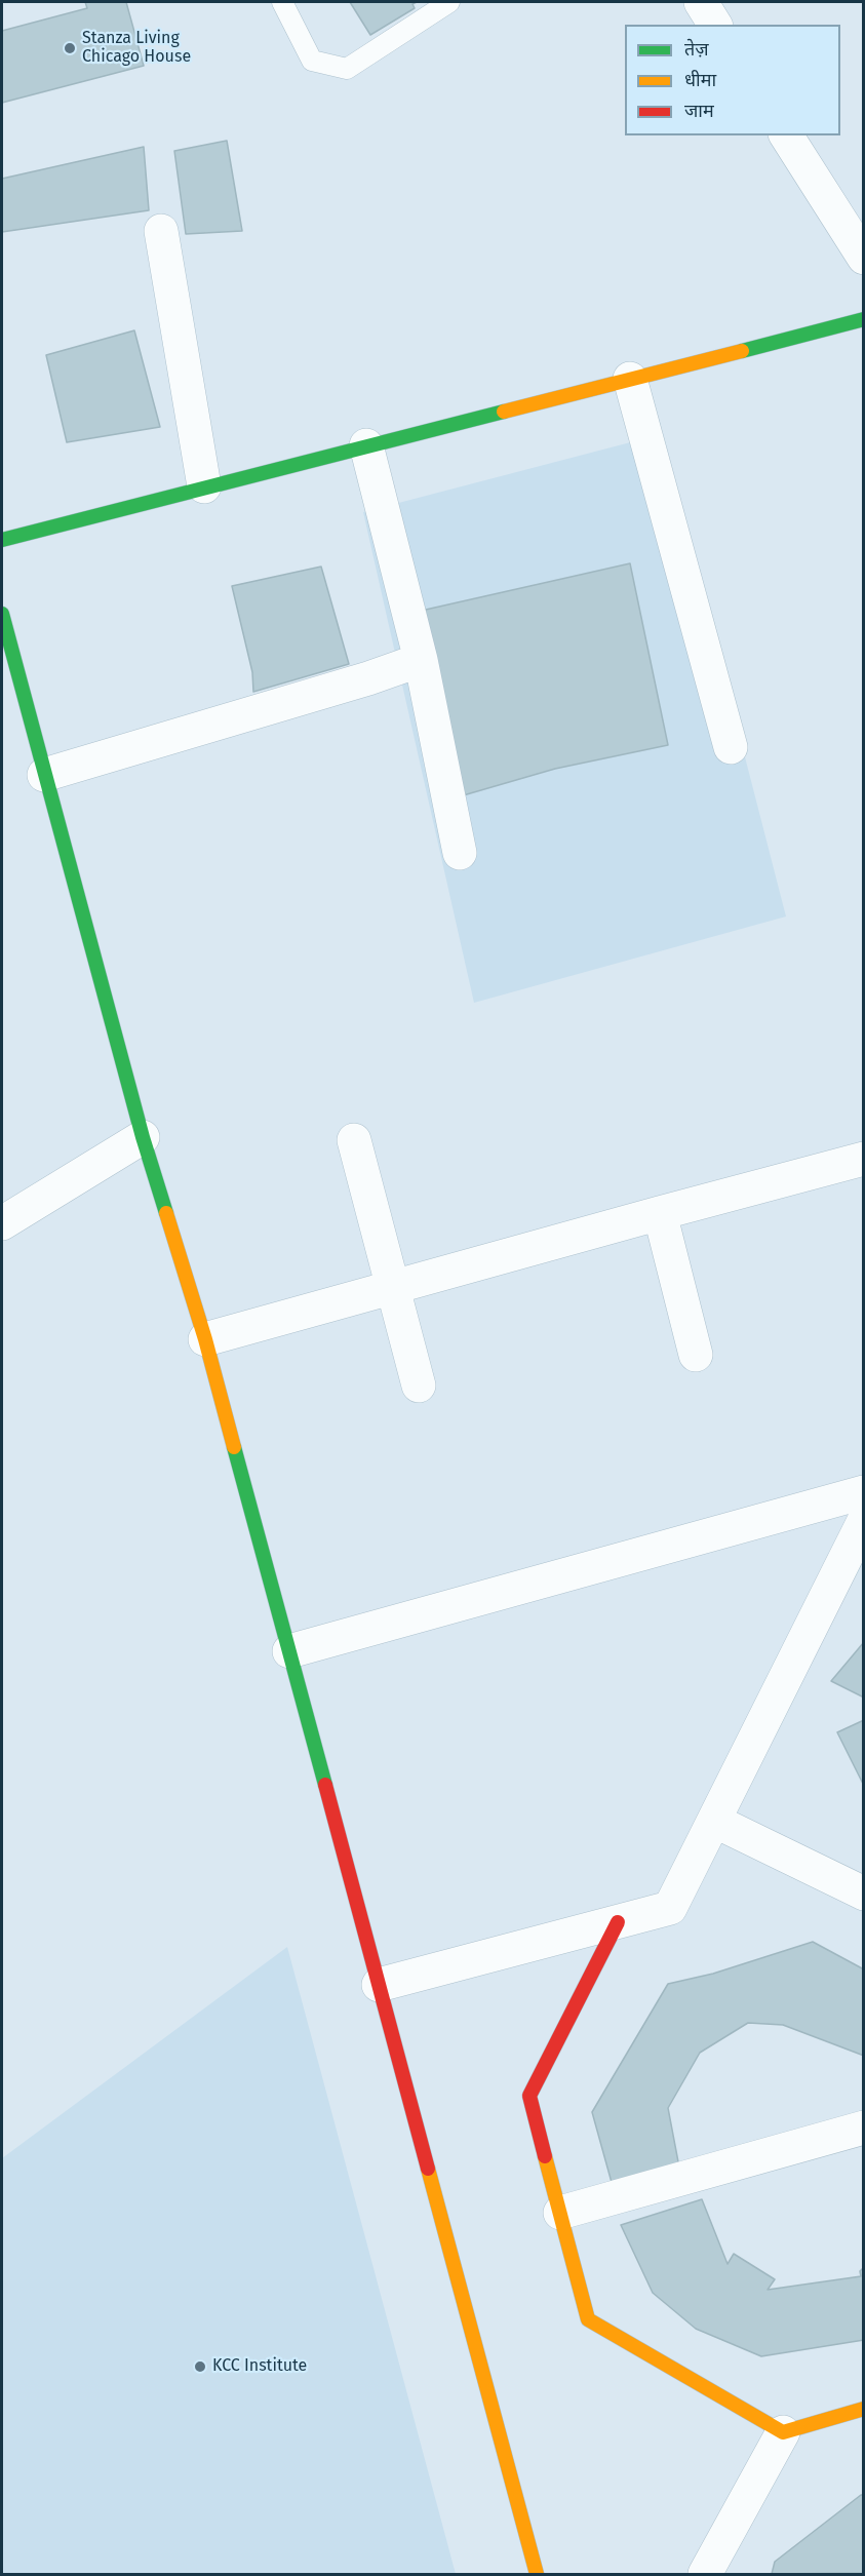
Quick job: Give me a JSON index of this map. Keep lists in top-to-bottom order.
{
  "places": ["Stanza Living Chicago House", "KCC Institute"],
  "legend": ["तेज़", "धीमा", "जाम"]
}
